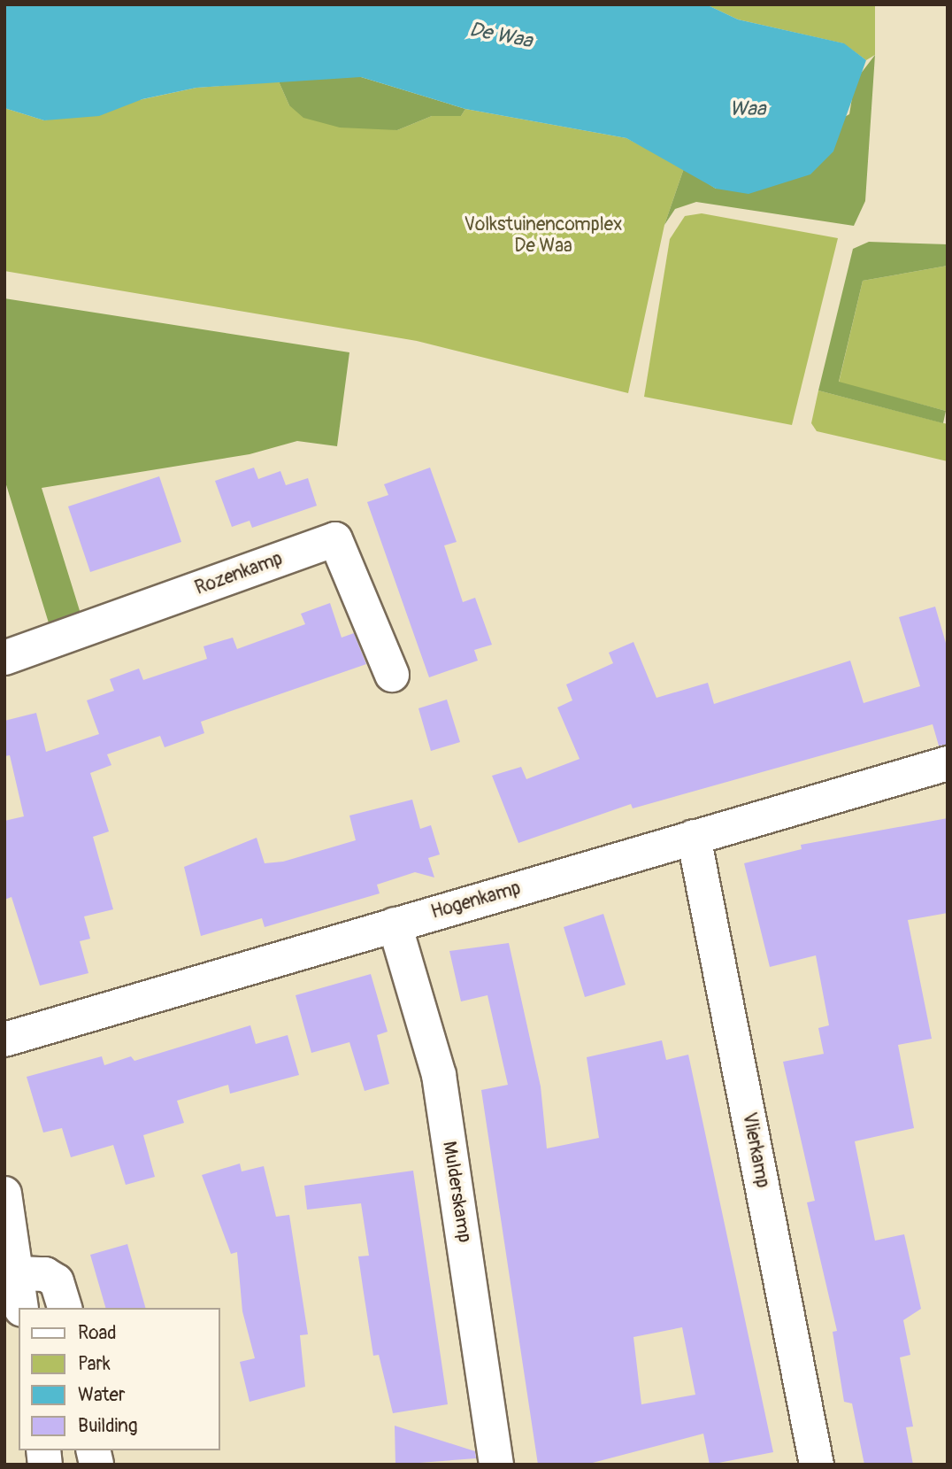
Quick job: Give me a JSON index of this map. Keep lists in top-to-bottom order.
{
  "streets": {
    "street": [
      "Rozenkamp",
      "Hogenkamp",
      "Vlierkamp",
      "Mulderskamp"
    ]
  },
  "crossings": [
    ["Hogenkamp", "Vlierkamp"],
    ["Hogenkamp", "Mulderskamp"]
  ],
  "water": ["De Waa", "Waa"],
  "parks": ["Volkstuinencomplex De Waa"],
  "legend": [
    "Road",
    "Park",
    "Water",
    "Building"
  ]
}
